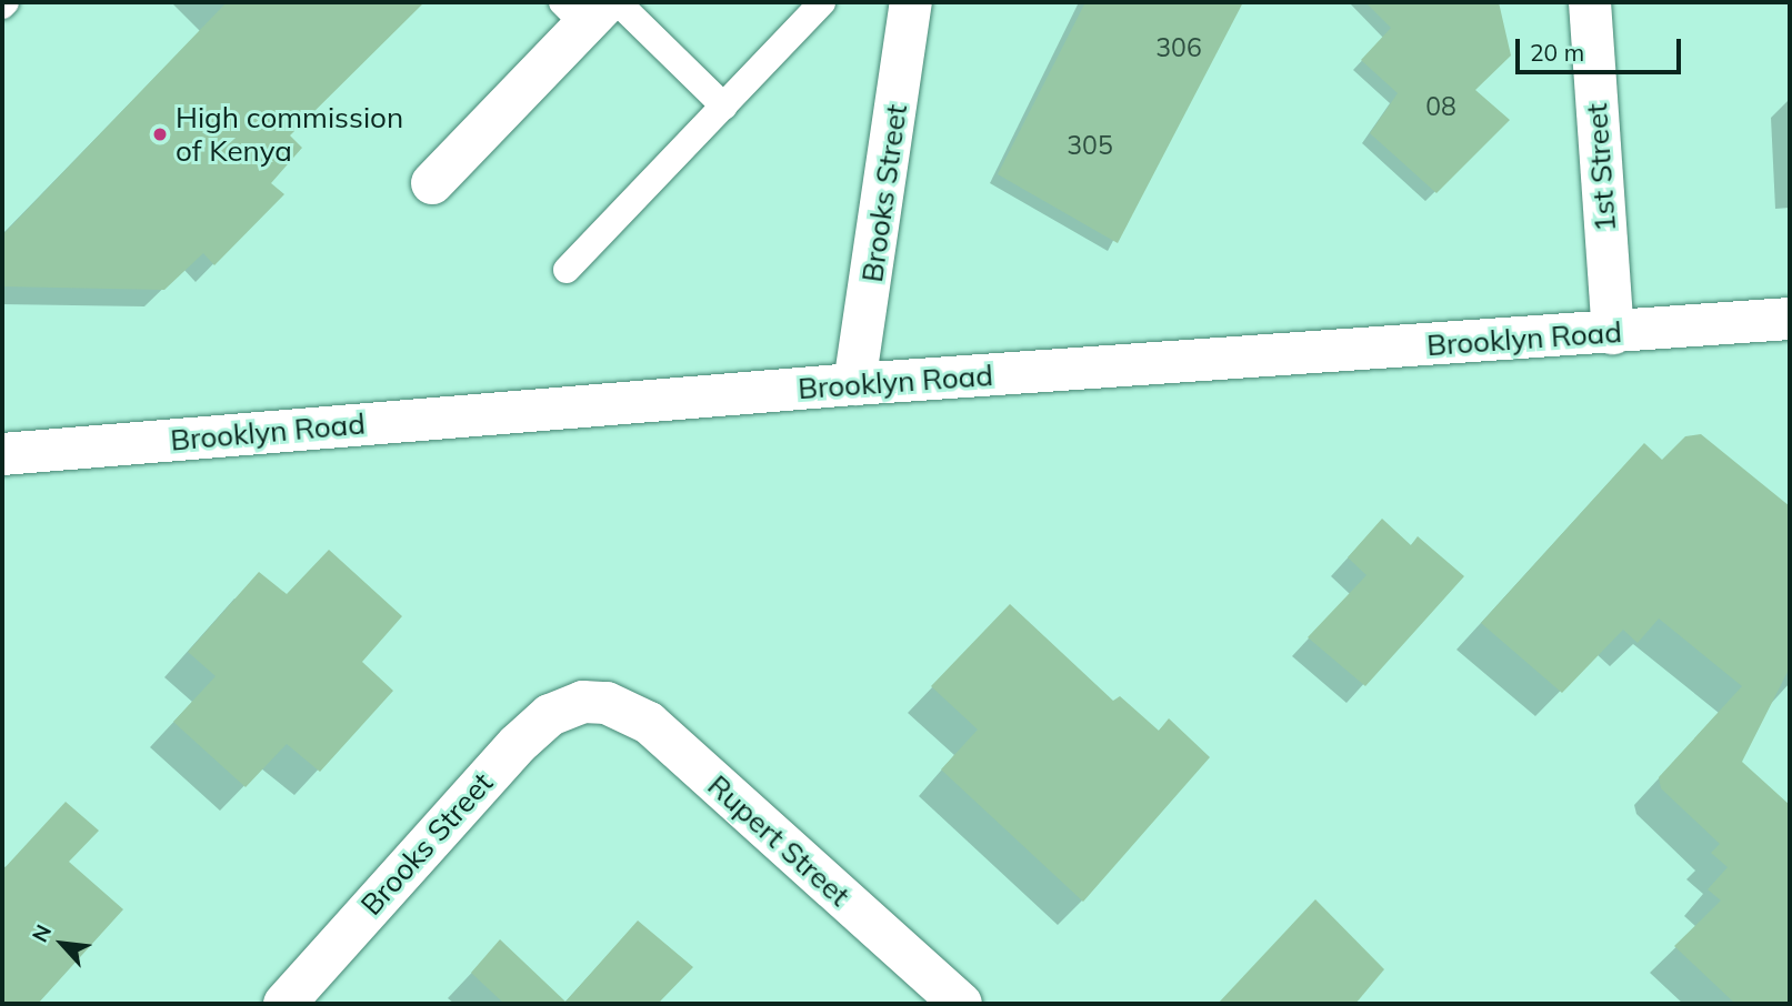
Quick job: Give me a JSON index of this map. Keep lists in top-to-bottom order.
{
  "streets": {
    "street": [
      "1st Street",
      "Brooks Street",
      "Brooklyn Road",
      "Rupert Street"
    ]
  },
  "crossings": [
    ["1st Street", "Brooklyn Road"],
    ["Brooks Street", "Brooklyn Road"],
    ["Brooks Street", "Rupert Street"]
  ],
  "places": ["High commission of Kenya"],
  "house_numbers": ["306", "08", "305"],
  "scale_bar": "20 m",
  "north": "top left"
}
